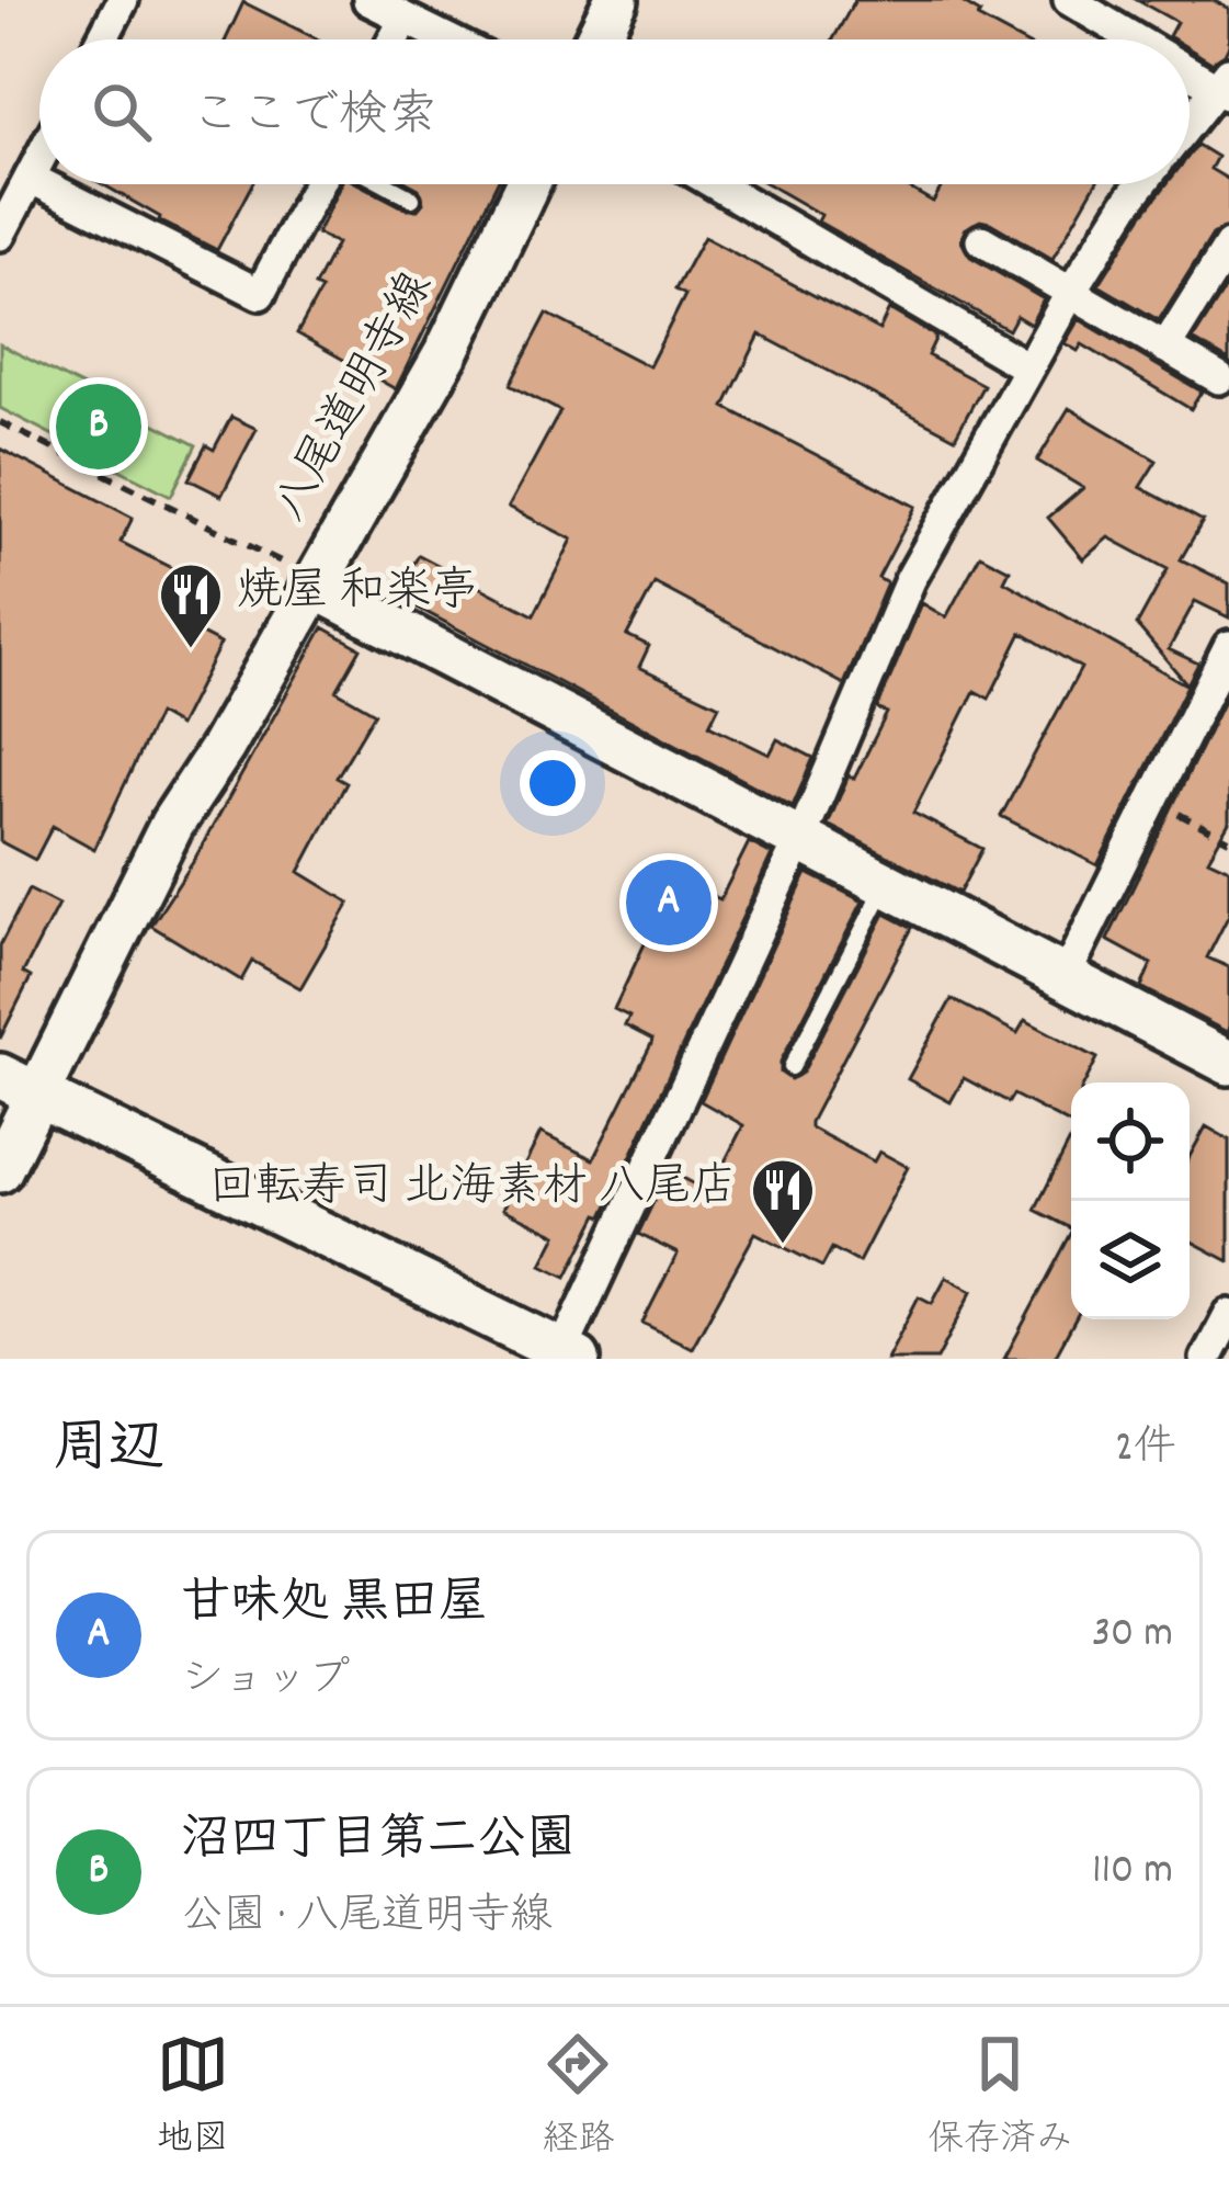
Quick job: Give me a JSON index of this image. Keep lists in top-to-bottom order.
{
  "streets": {
    "street": ["八尾道明寺線"]
  },
  "places": {
    "restaurant": ["焼屋 和楽亭", "回転寿司 北海素材 八尾店"]
  },
  "page": {
    "search": "ここで検索",
    "pins": ["B", "A"],
    "heading": ["周辺", "2件"],
    "list": [
      {
        "mark": "A",
        "name": "甘味処 黒田屋",
        "note": "ショップ",
        "value": "30 m"
      },
      {
        "mark": "B",
        "name": "沼四丁目第二公園",
        "note": "公園 · 八尾道明寺線",
        "value": "110 m"
      }
    ],
    "nav": ["地図", "経路", "保存済み"]
  }
}
